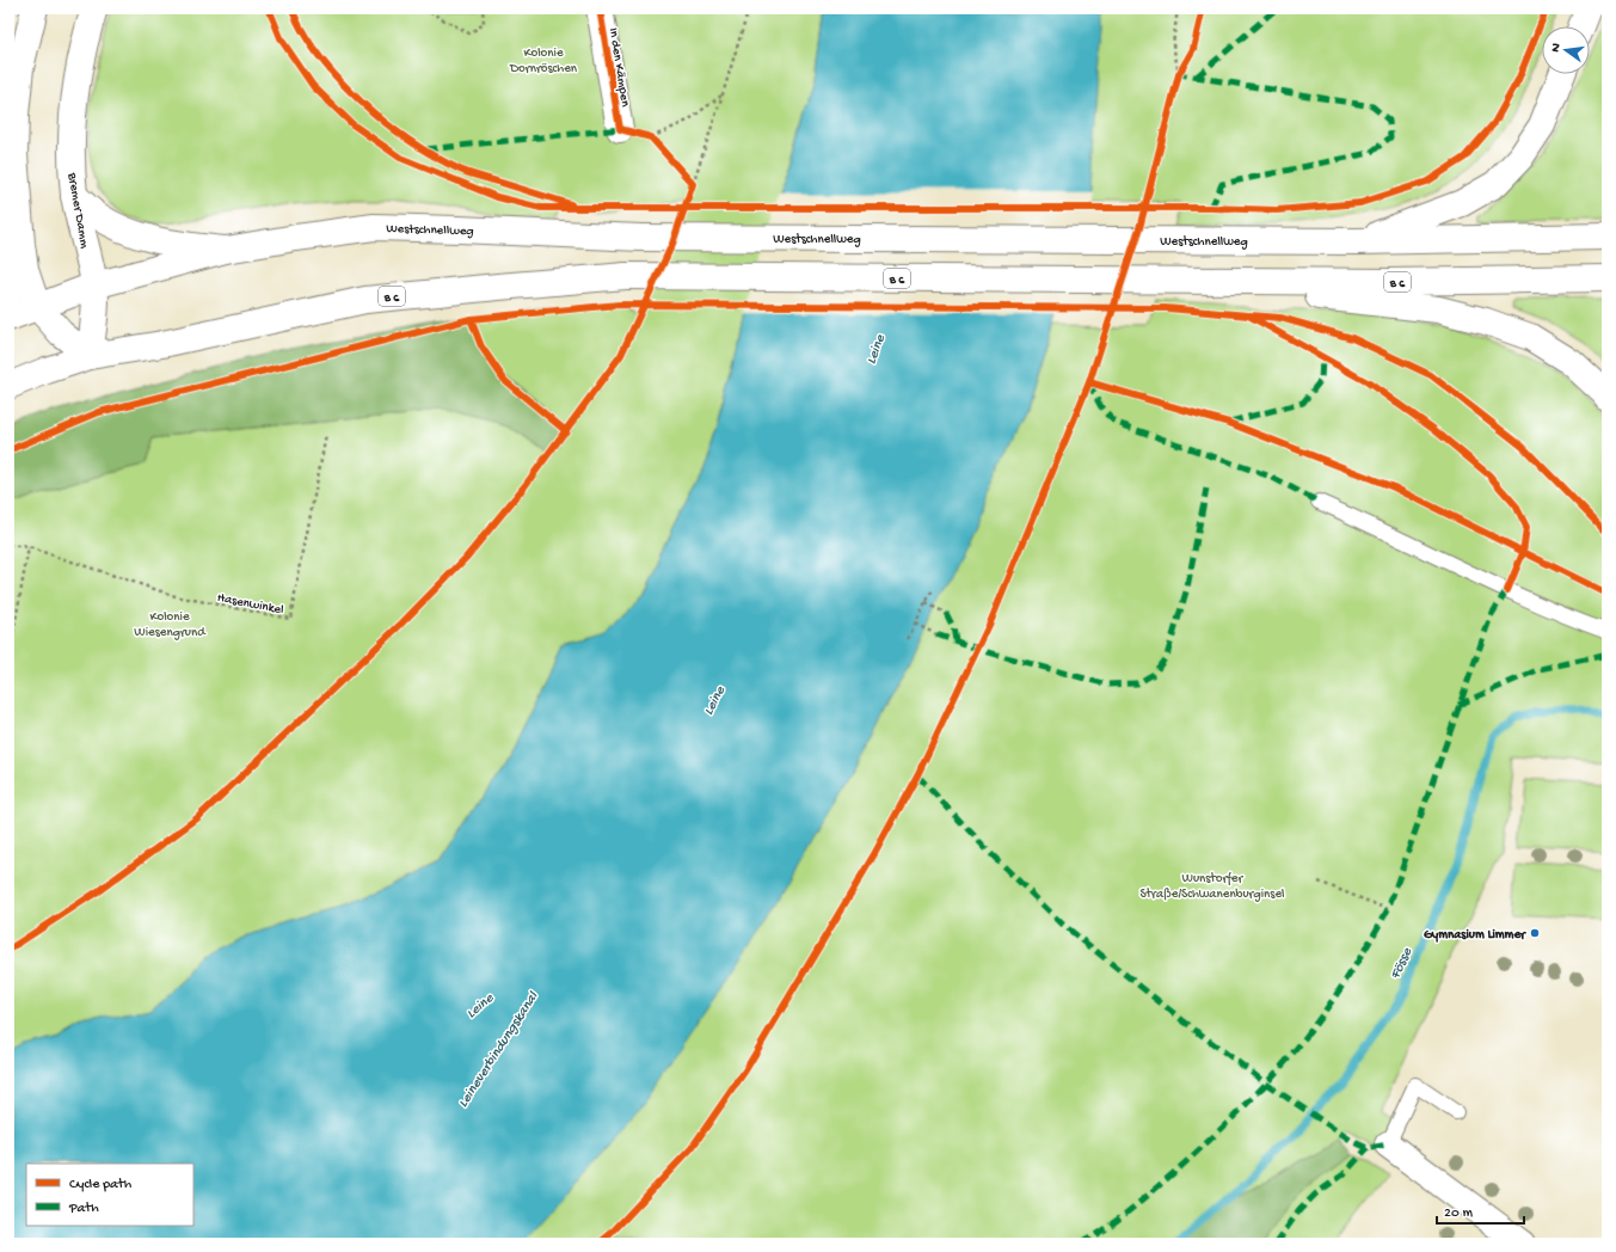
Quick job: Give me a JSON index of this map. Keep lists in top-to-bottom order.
{
  "streets": {
    "main road": [
      "In den Kämpen",
      "Bremer Damm",
      "Westschnellweg",
      "B 6"
    ],
    "path": ["Hasenwinkel"]
  },
  "crossings": [
    ["Bremer Damm", "Westschnellweg"],
    ["Bremer Damm", "B 6"]
  ],
  "water": ["Leine", "Fösse", "Leineverbindungskanal"],
  "parks": ["Kolonie Dornröschen", "Kolonie Wiesengrund", "Wunstorfer Straße/Schwanenburginsel"],
  "places": ["Gymnasium Limmer"],
  "legend": ["Cycle path", "Path"],
  "scale_bar": "20 m",
  "north": "left"
}
